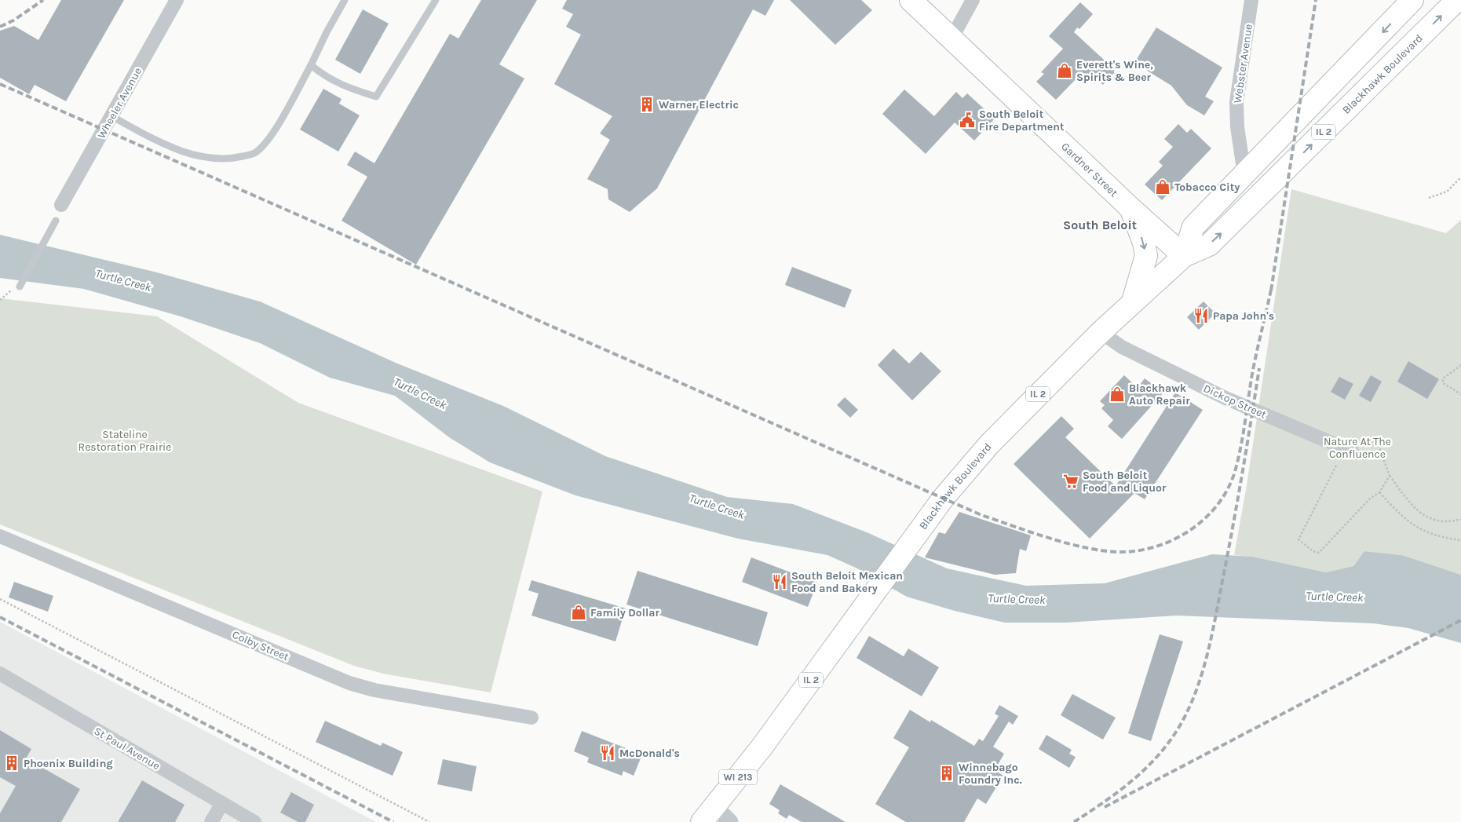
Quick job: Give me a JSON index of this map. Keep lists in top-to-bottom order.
{
  "streets": {
    "main road": [
      "Blackhawk Boulevard",
      "IL 2",
      "Gardner Street",
      "WI 213"
    ],
    "street": [
      "Webster Avenue",
      "Wheeler Avenue",
      "Dickop Street",
      "Colby Street",
      "St Paul Avenue"
    ]
  },
  "crossings": [
    ["Webster Avenue", "Blackhawk Boulevard"],
    ["Blackhawk Boulevard", "Gardner Street"],
    ["Blackhawk Boulevard", "Dickop Street"],
    ["Blackhawk Boulevard", "WI 213"]
  ],
  "districts": ["South Beloit"],
  "water": ["Turtle Creek"],
  "parks": ["Stateline Restoration Prairie", "Nature At The Confluence"],
  "places": {
    "shop": [
      "Everett's Wine, Spirits & Beer",
      "Tobacco City",
      "Blackhawk Auto Repair",
      "Family Dollar"
    ],
    "building": ["Warner Electric", "Phoenix Building", "Winnebago Foundry Inc."],
    "public building": ["South Beloit Fire Department"],
    "restaurant": ["Papa John's", "South Beloit Mexican Food and Bakery", "McDonald's"],
    "supermarket": ["South Beloit Food and Liquor"]
  }
}
